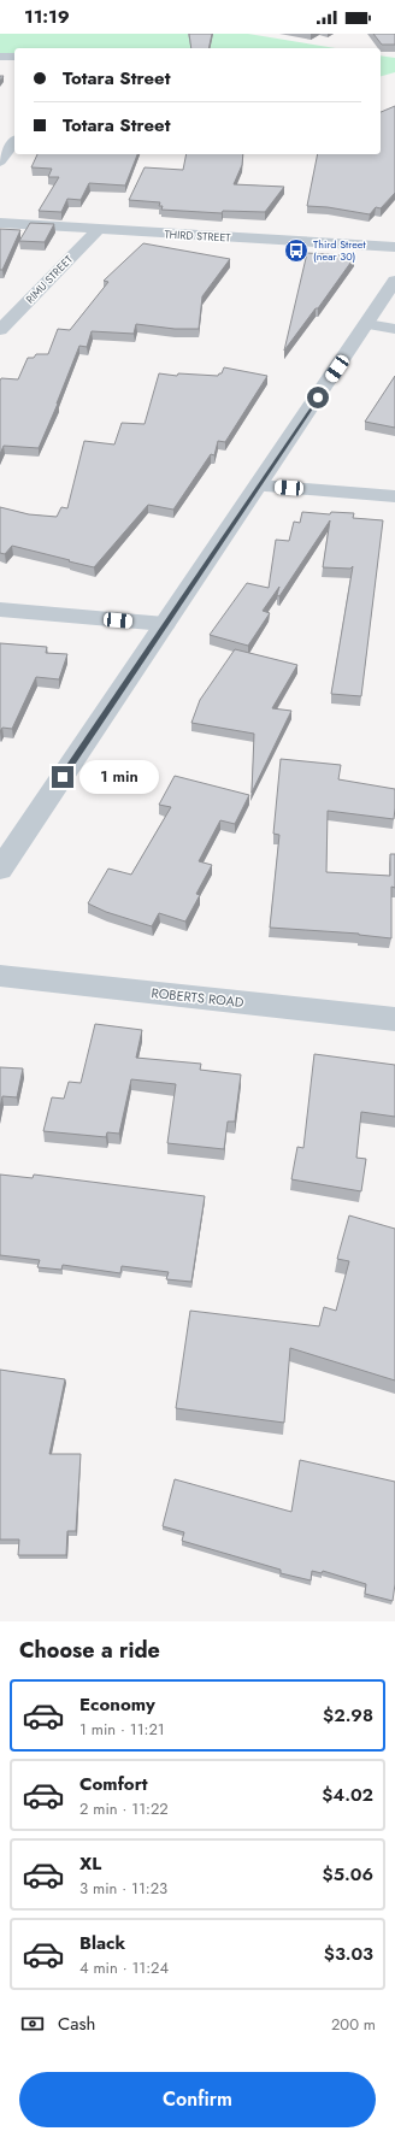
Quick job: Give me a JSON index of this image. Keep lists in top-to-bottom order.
{
  "streets": {
    "street": ["THIRD STREET", "RIMU STREET", "ROBERTS ROAD"]
  },
  "crossings": [
    ["THIRD STREET", "RIMU STREET"]
  ],
  "places": {
    "bus stop": ["Third Street (near 30)"]
  },
  "page": {
    "status": "11:19",
    "banner": ["Totara Street", "Totara Street"],
    "bubble": "1 min",
    "heading": "Choose a ride",
    "list": [
      {
        "name": "Economy",
        "note": "1 min · 11:21",
        "value": "$2.98"
      },
      {
        "name": "Comfort",
        "note": "2 min · 11:22",
        "value": "$4.02"
      },
      {
        "name": "XL",
        "note": "3 min · 11:23",
        "value": "$5.06"
      },
      {
        "name": "Black",
        "note": "4 min · 11:24",
        "value": "$3.03"
      }
    ],
    "pay": ["Cash", "200 m"],
    "buttons": "Confirm"
  }
}
